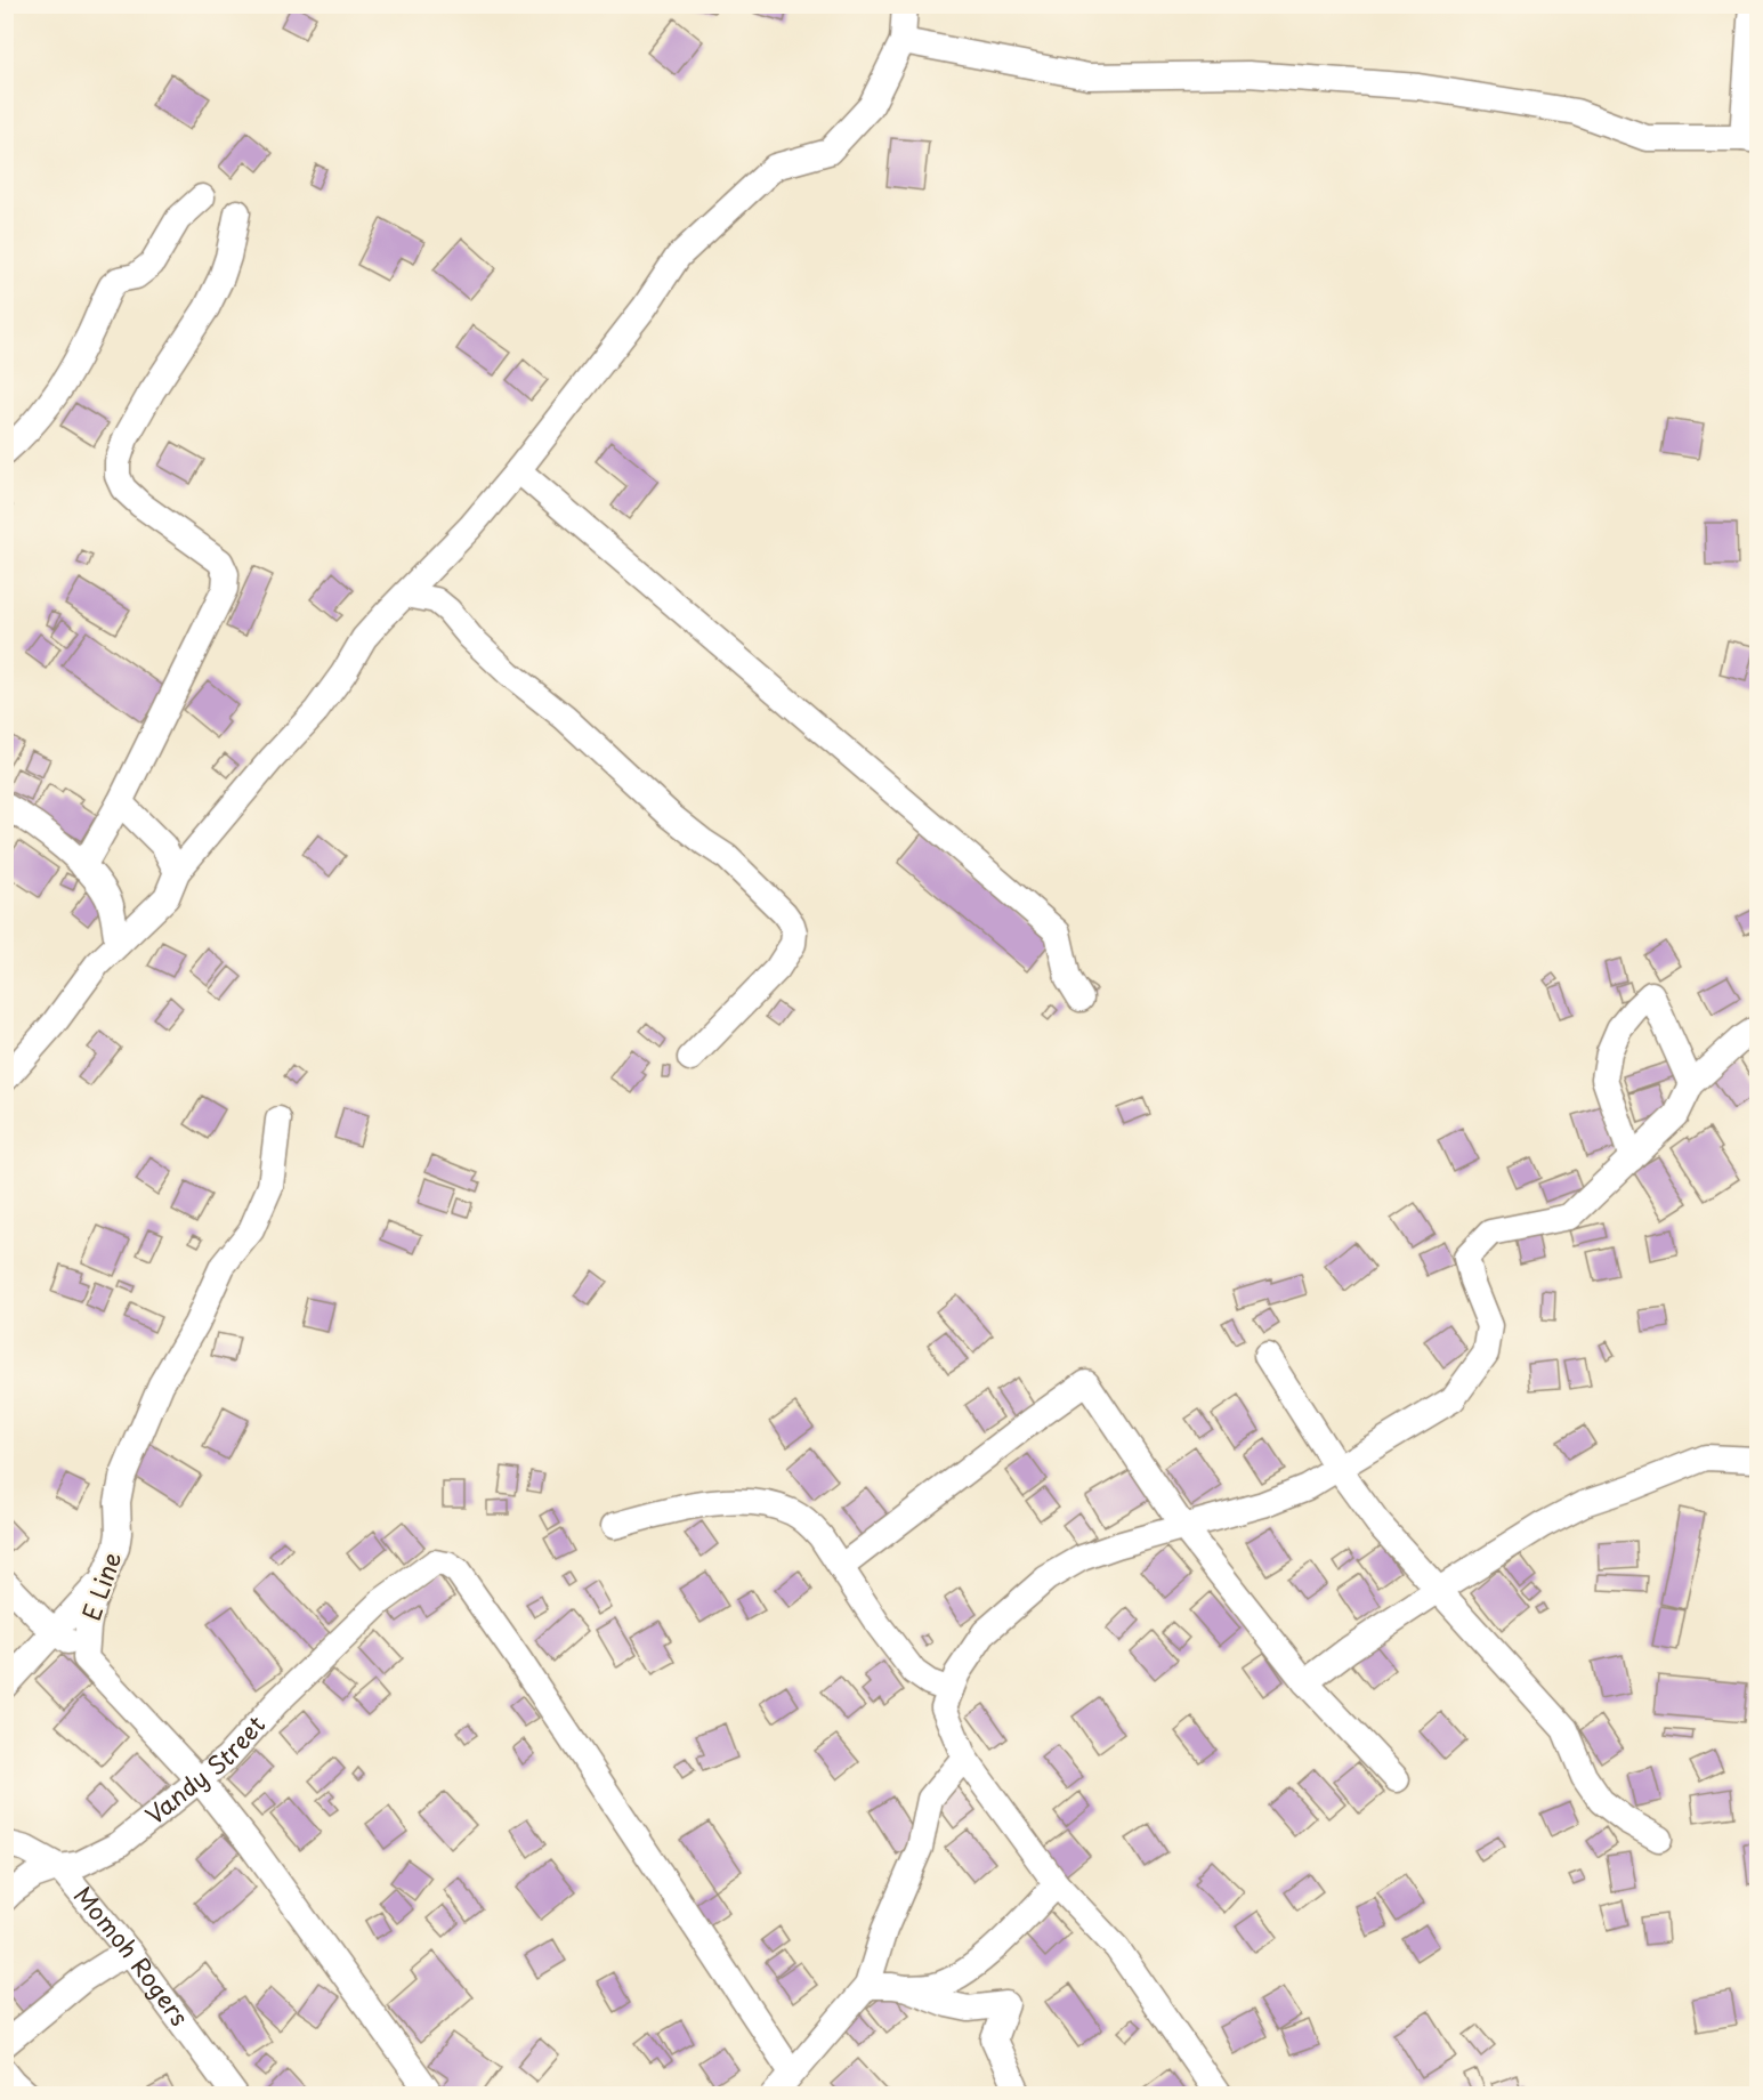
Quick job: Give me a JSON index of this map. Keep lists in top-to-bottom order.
{
  "streets": {
    "street": ["E Line", "Vandy Street", "Momoh Rogers"]
  },
  "crossings": [
    ["Vandy Street", "Momoh Rogers"]
  ]
}
